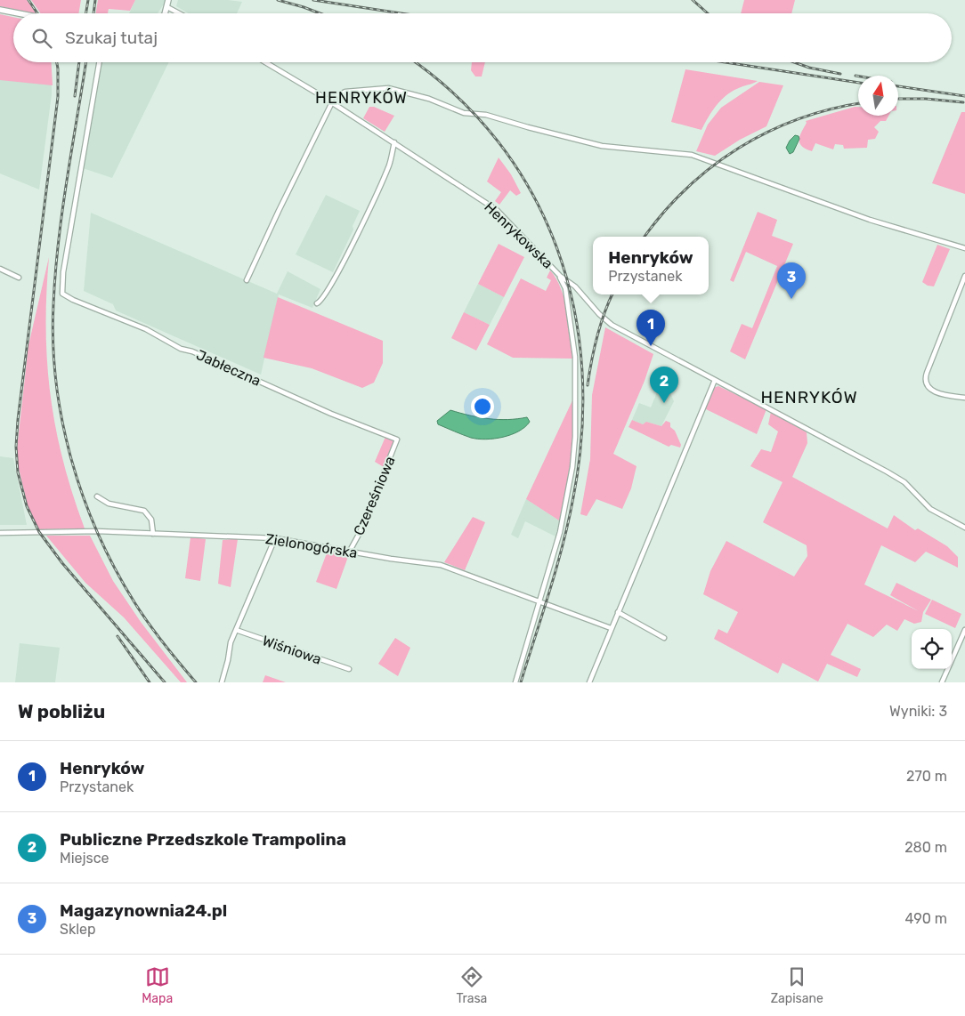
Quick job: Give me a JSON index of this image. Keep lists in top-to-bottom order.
{
  "streets": {
    "street": [
      "Henrykowska",
      "Jabłeczna",
      "Czereśniowa",
      "Zielonogórska",
      "Wiśniowa"
    ]
  },
  "crossings": [
    ["Jabłeczna", "Czereśniowa"],
    ["Czereśniowa", "Zielonogórska"]
  ],
  "districts": ["HENRYKÓW", "HENRYKÓW"],
  "north": "top",
  "page": {
    "search": "Szukaj tutaj",
    "popup": ["Henryków", "Przystanek"],
    "pins": ["3", "1", "2"],
    "heading": ["W pobliżu", "Wyniki: 3"],
    "list": [
      {
        "mark": "1",
        "name": "Henryków",
        "note": "Przystanek",
        "value": "270 m"
      },
      {
        "mark": "2",
        "name": "Publiczne Przedszkole Trampolina",
        "note": "Miejsce",
        "value": "280 m"
      },
      {
        "mark": "3",
        "name": "Magazynownia24.pl",
        "note": "Sklep",
        "value": "490 m"
      }
    ],
    "nav": ["Mapa", "Trasa", "Zapisane"]
  }
}
